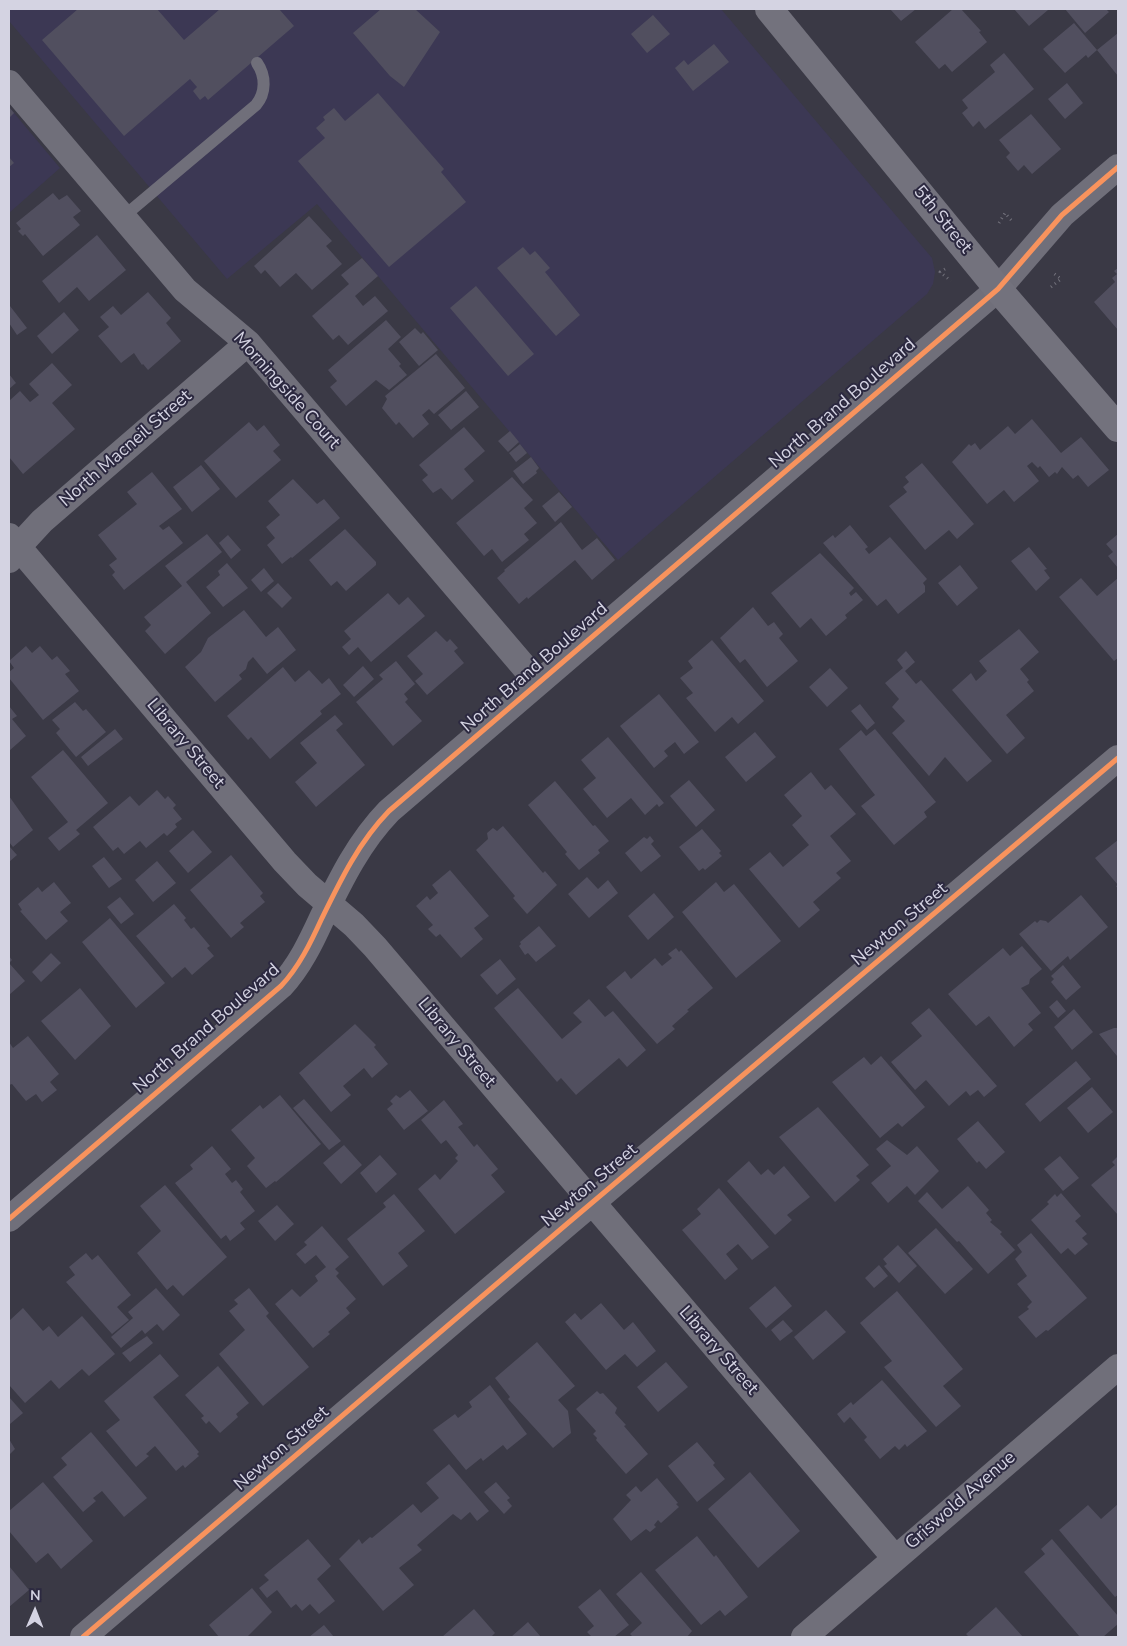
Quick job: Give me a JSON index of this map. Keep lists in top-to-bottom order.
{
  "streets": {
    "street": [
      "5th Street",
      "Morningside Court",
      "North Brand Boulevard",
      "North Macneil Street",
      "Library Street",
      "Newton Street",
      "Griswold Avenue"
    ]
  },
  "crossings": [
    ["5th Street", "North Brand Boulevard"],
    ["Morningside Court", "North Brand Boulevard"],
    ["Morningside Court", "North Macneil Street"],
    ["North Brand Boulevard", "Library Street"],
    ["North Macneil Street", "Library Street"],
    ["Library Street", "Newton Street"],
    ["Library Street", "Griswold Avenue"]
  ],
  "north": "top"
}
